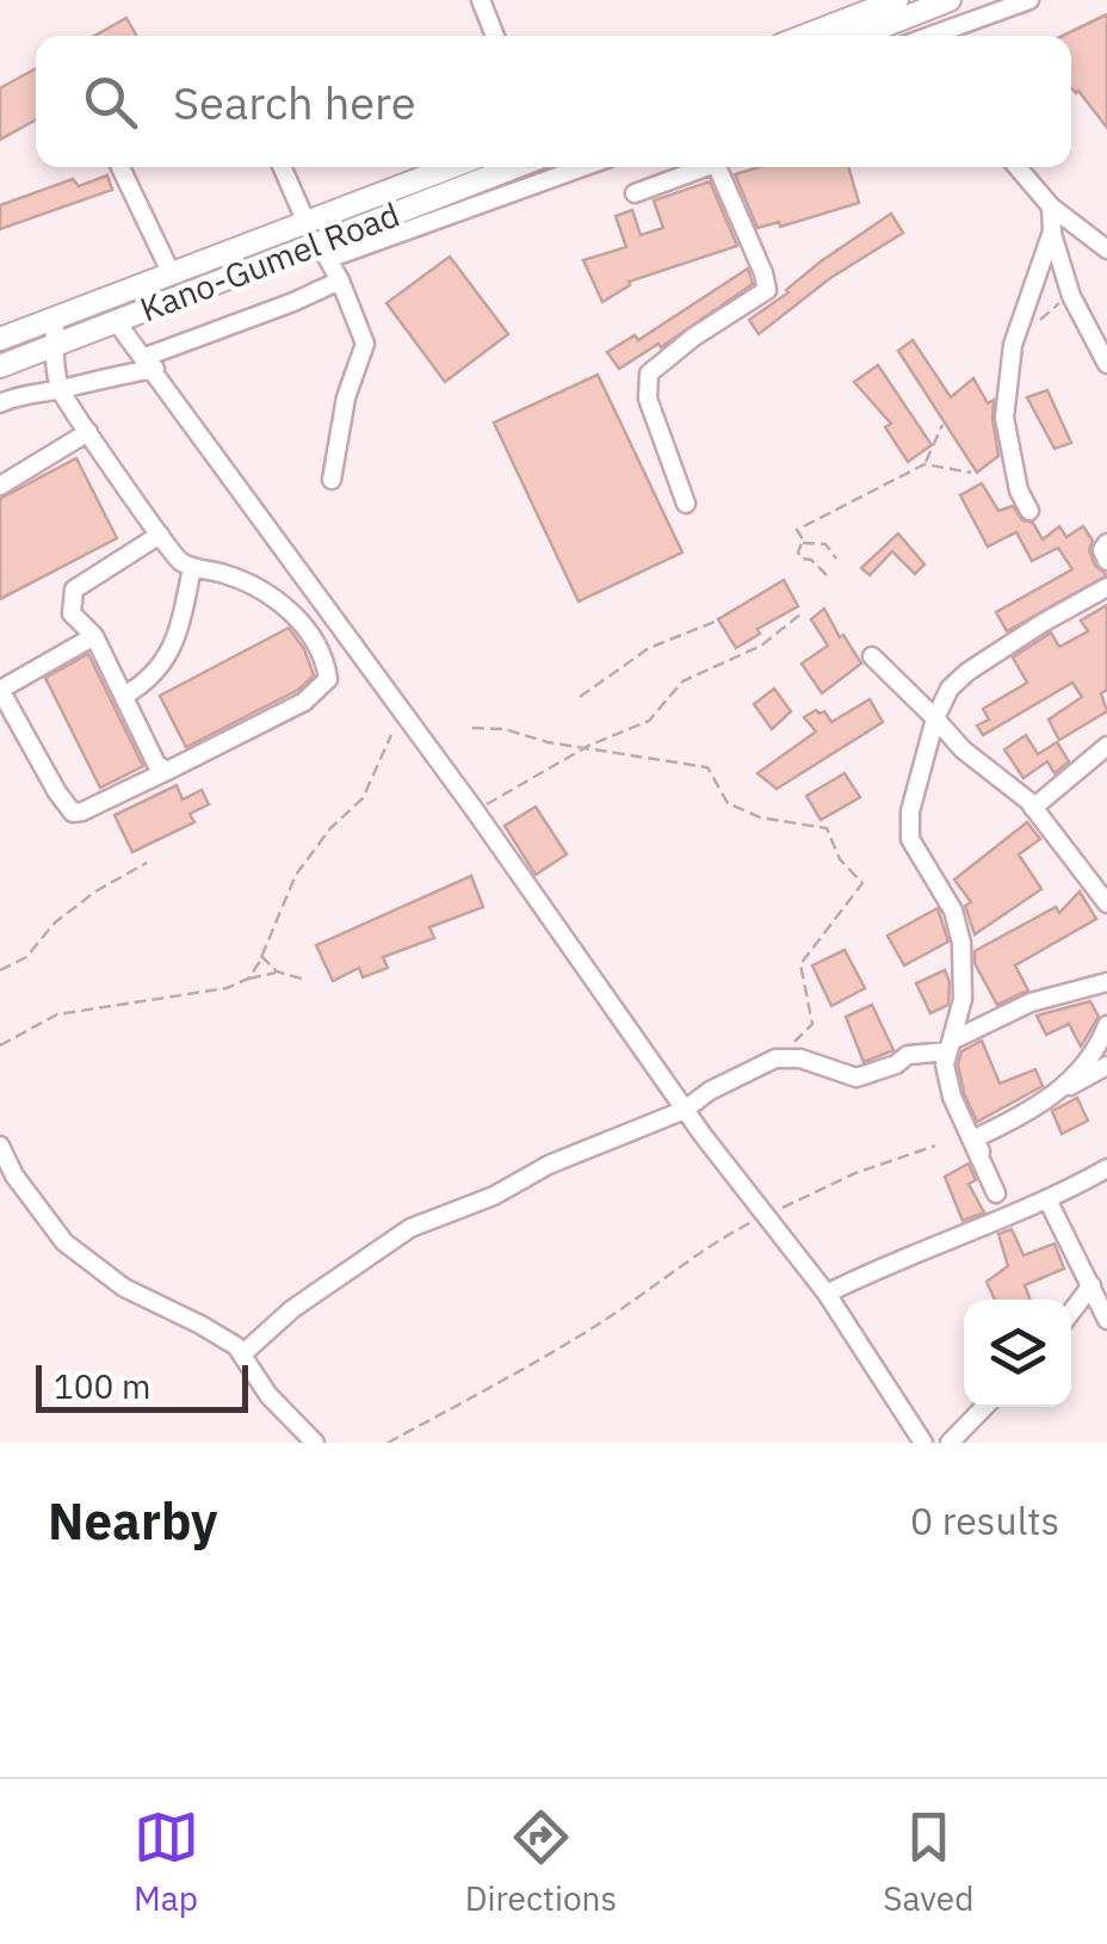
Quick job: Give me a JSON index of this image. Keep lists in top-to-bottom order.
{
  "streets": {
    "main road": ["Kano-Gumel Road"]
  },
  "scale_bar": "100 m",
  "page": {
    "search": "Search here",
    "scale": "100 m",
    "heading": ["Nearby", "0 results"],
    "nav": ["Map", "Directions", "Saved"]
  }
}
